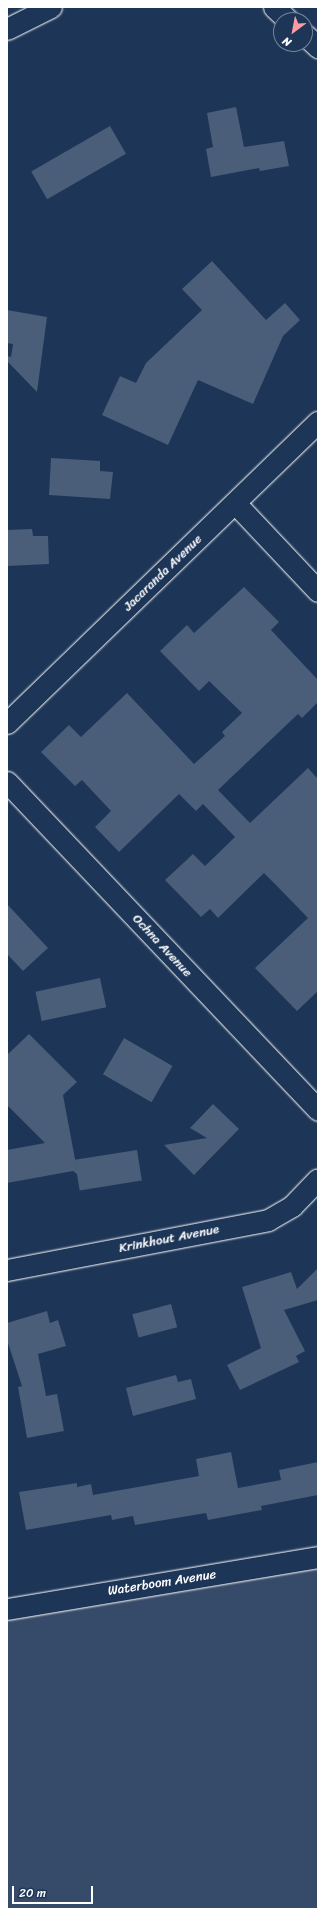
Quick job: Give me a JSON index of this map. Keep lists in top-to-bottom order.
{
  "streets": {
    "street": [
      "Jacaranda Avenue",
      "Ochna Avenue",
      "Krinkhout Avenue",
      "Waterboom Avenue"
    ]
  },
  "scale_bar": "20 m",
  "north": "bottom left"
}
